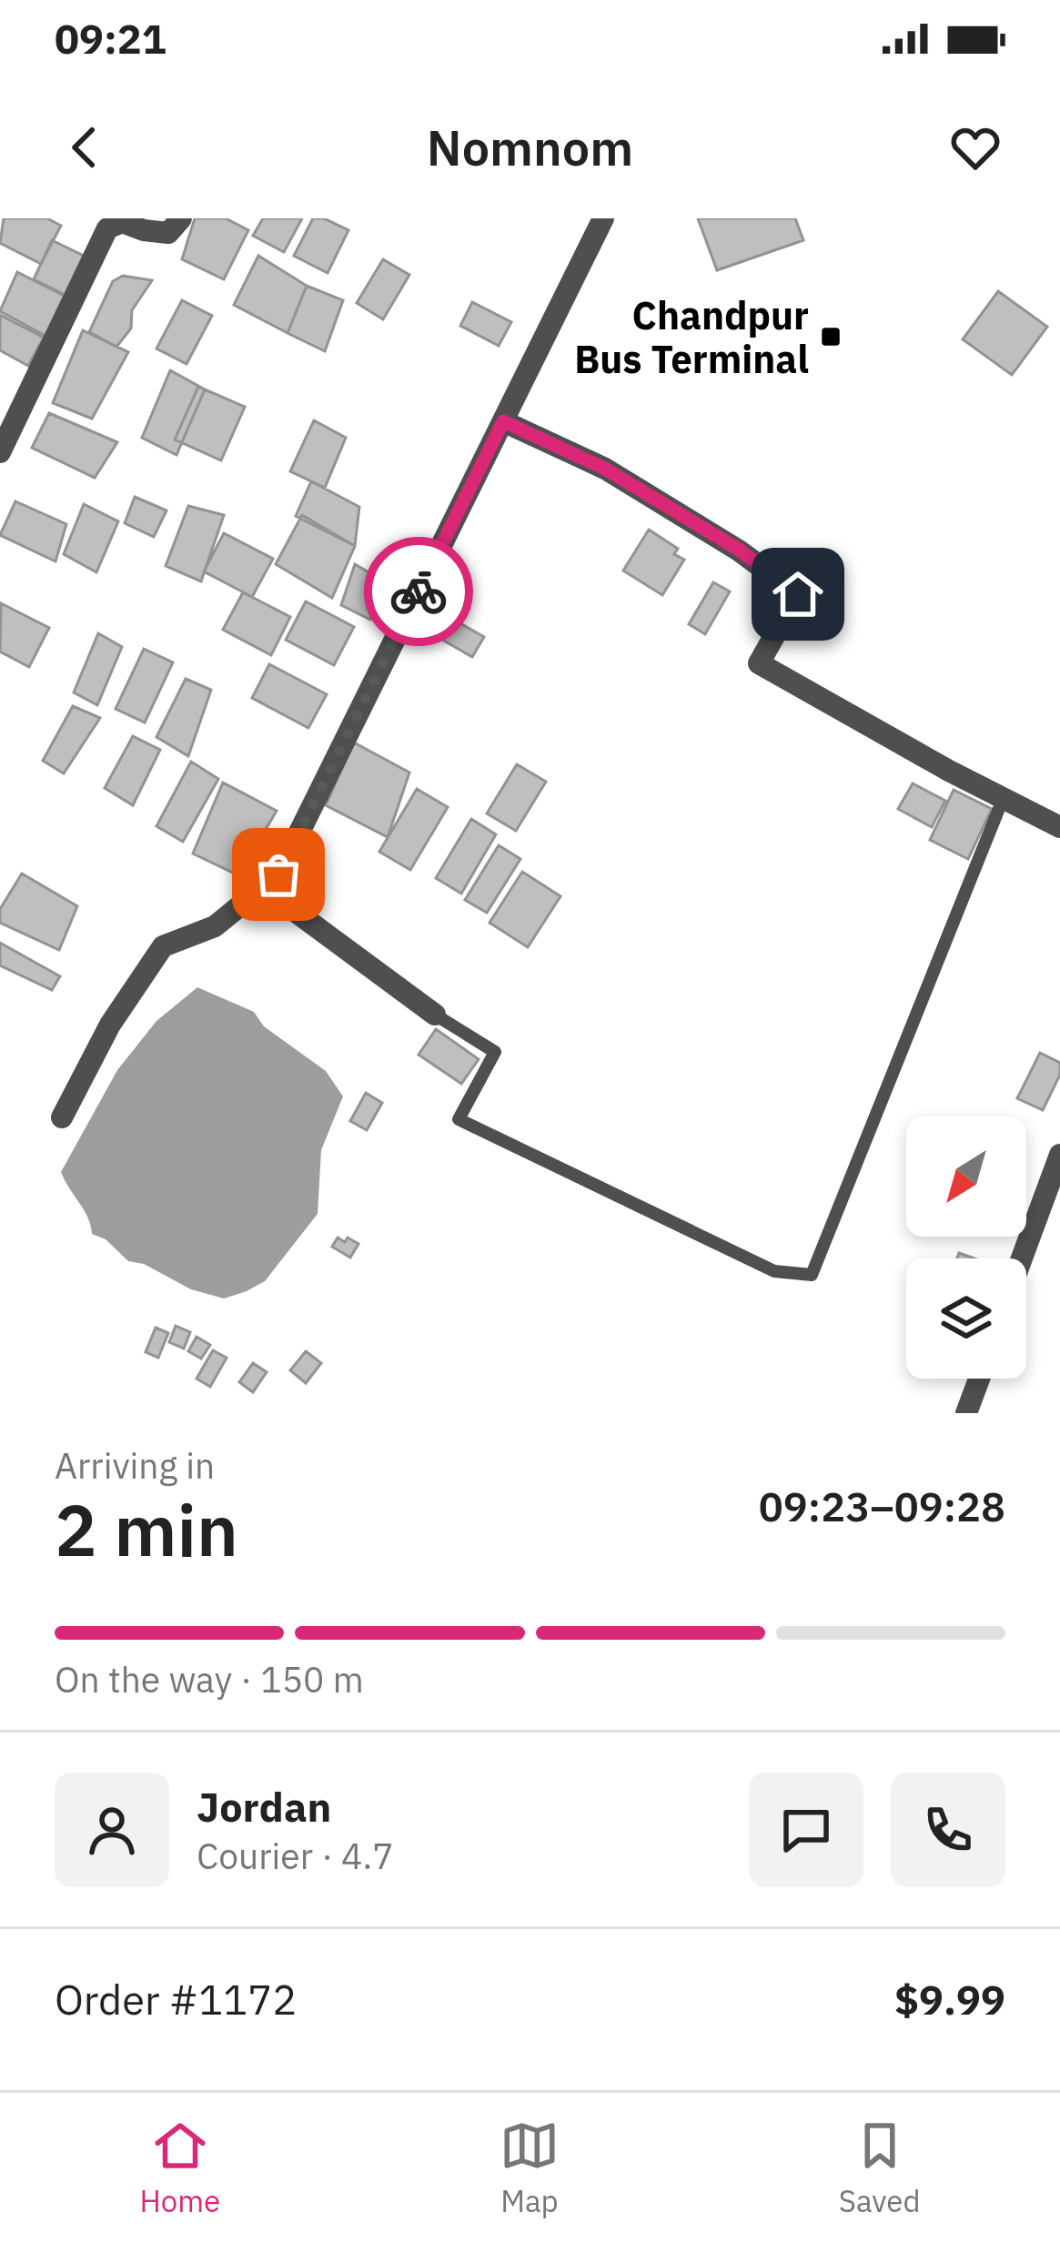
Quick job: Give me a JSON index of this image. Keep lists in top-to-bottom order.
{
  "places": {
    "transit": ["Chandpur Bus Terminal"]
  },
  "north": "bottom left",
  "page": {
    "status": "09:21",
    "header": "Nomnom",
    "heading": ["2 min", "Arriving in", "09:23–09:28"],
    "panel": [
      "Jordan",
      "Courier · 4.7",
      "Order #1172",
      "$9.99"
    ],
    "bar": "On the way · 150 m",
    "tabs": ["Home", "Map", "Saved"]
  }
}
